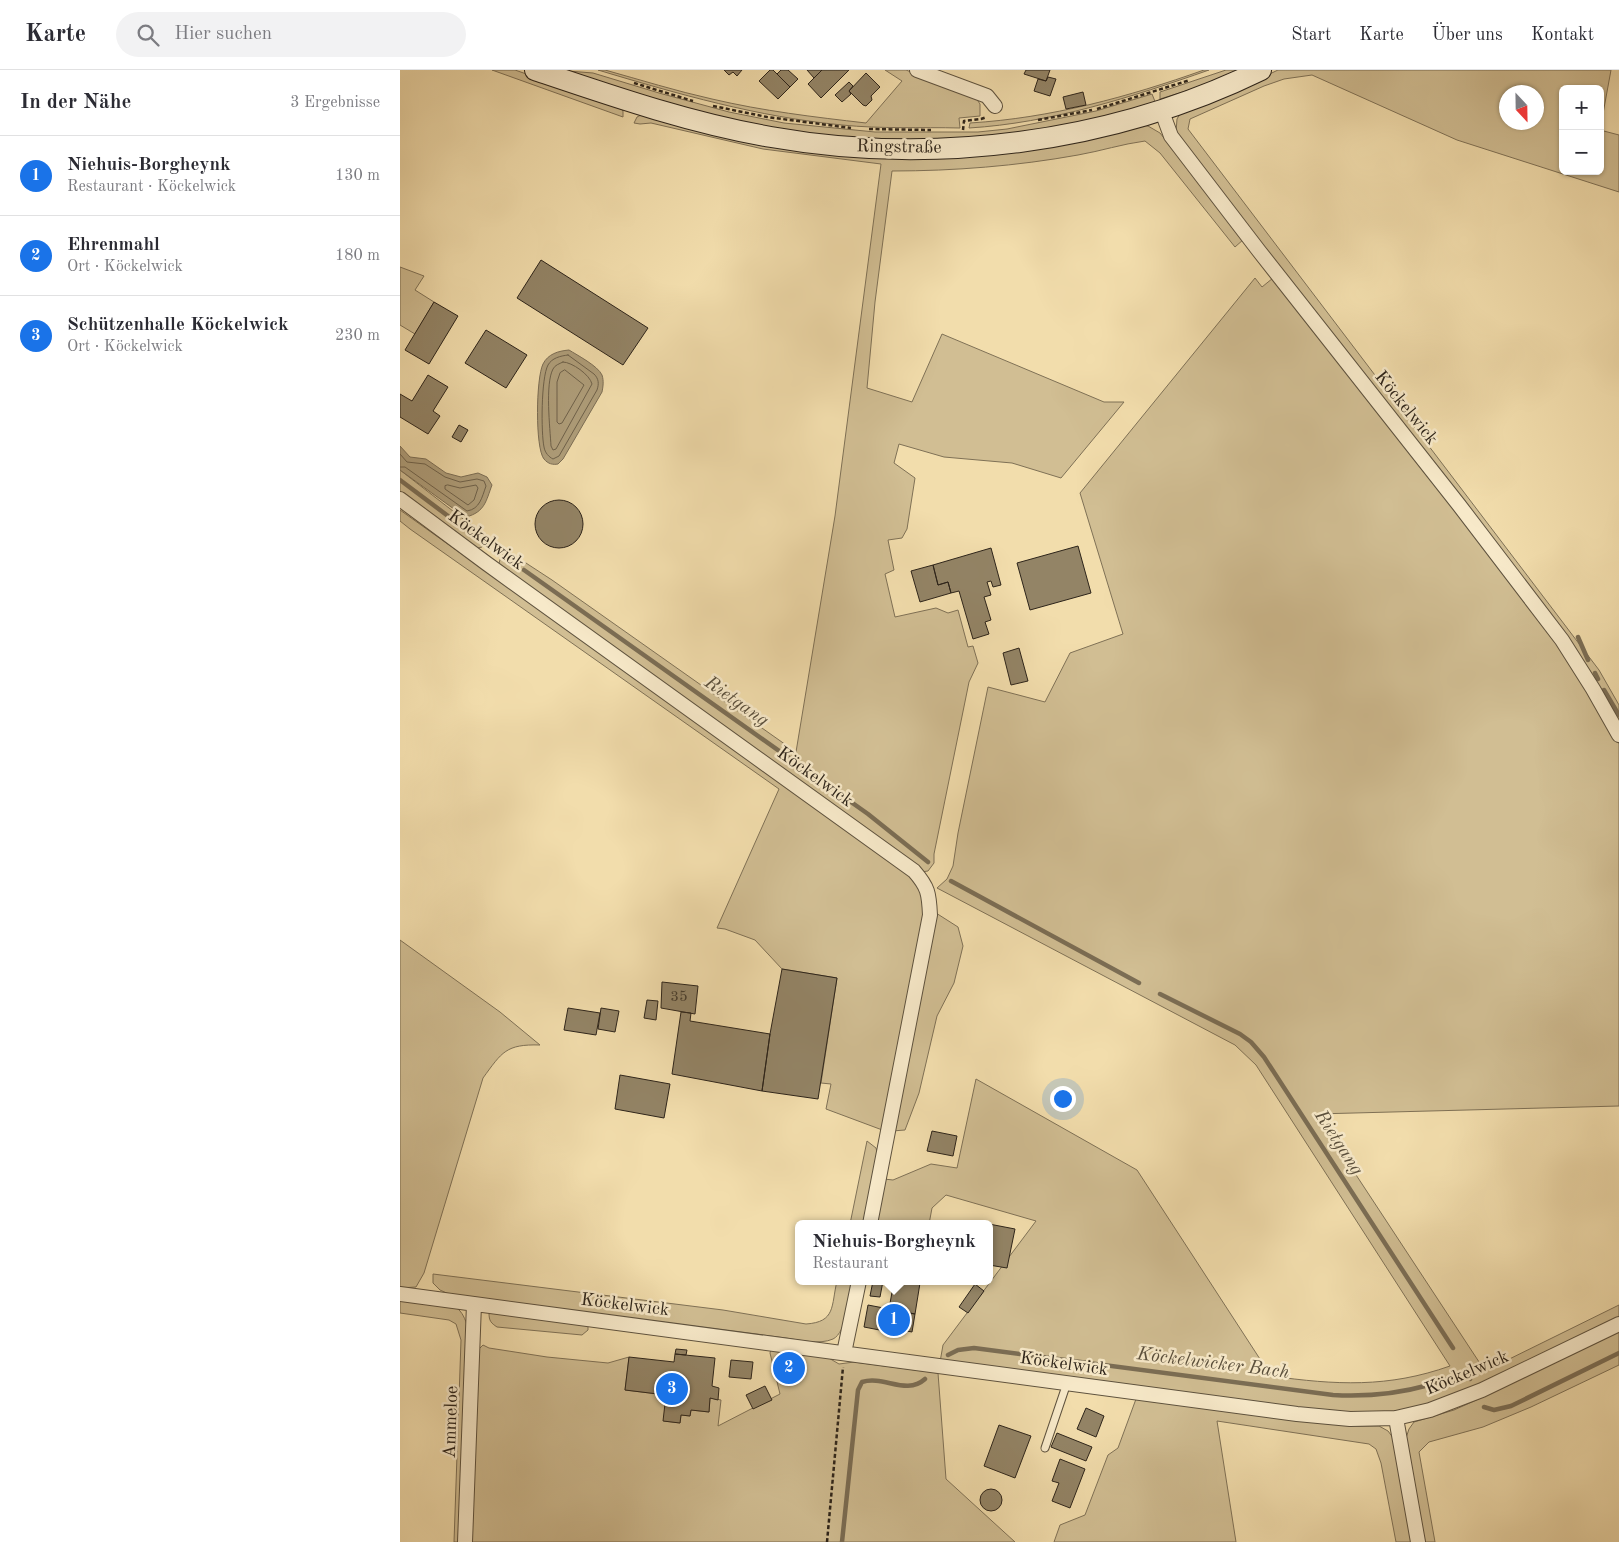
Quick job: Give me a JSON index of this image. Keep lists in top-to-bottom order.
{
  "streets": {
    "main road": ["Ringstraße"],
    "street": ["Köckelwick", "Ammeloe"]
  },
  "crossings": [
    ["Ringstraße", "Köckelwick"],
    ["Köckelwick", "Ammeloe"]
  ],
  "water": ["Rietgang", "Köckelwicker Bach"],
  "house_numbers": ["35"],
  "north": "bottom",
  "page": {
    "header": "Karte",
    "search": "Hier suchen",
    "nav": [
      "Start",
      "Karte",
      "Über uns",
      "Kontakt"
    ],
    "heading": ["In der Nähe", "3 Ergebnisse"],
    "map_buttons": ["+", "−"],
    "list": [
      {
        "mark": "1",
        "name": "Niehuis-Borgheynk",
        "note": "Restaurant · Köckelwick",
        "value": "130 m"
      },
      {
        "mark": "2",
        "name": "Ehrenmahl",
        "note": "Ort · Köckelwick",
        "value": "180 m"
      },
      {
        "mark": "3",
        "name": "Schützenhalle Köckelwick",
        "note": "Ort · Köckelwick",
        "value": "230 m"
      }
    ],
    "popup": ["Niehuis-Borgheynk", "Restaurant"],
    "pins": ["1", "2", "3"]
  }
}
